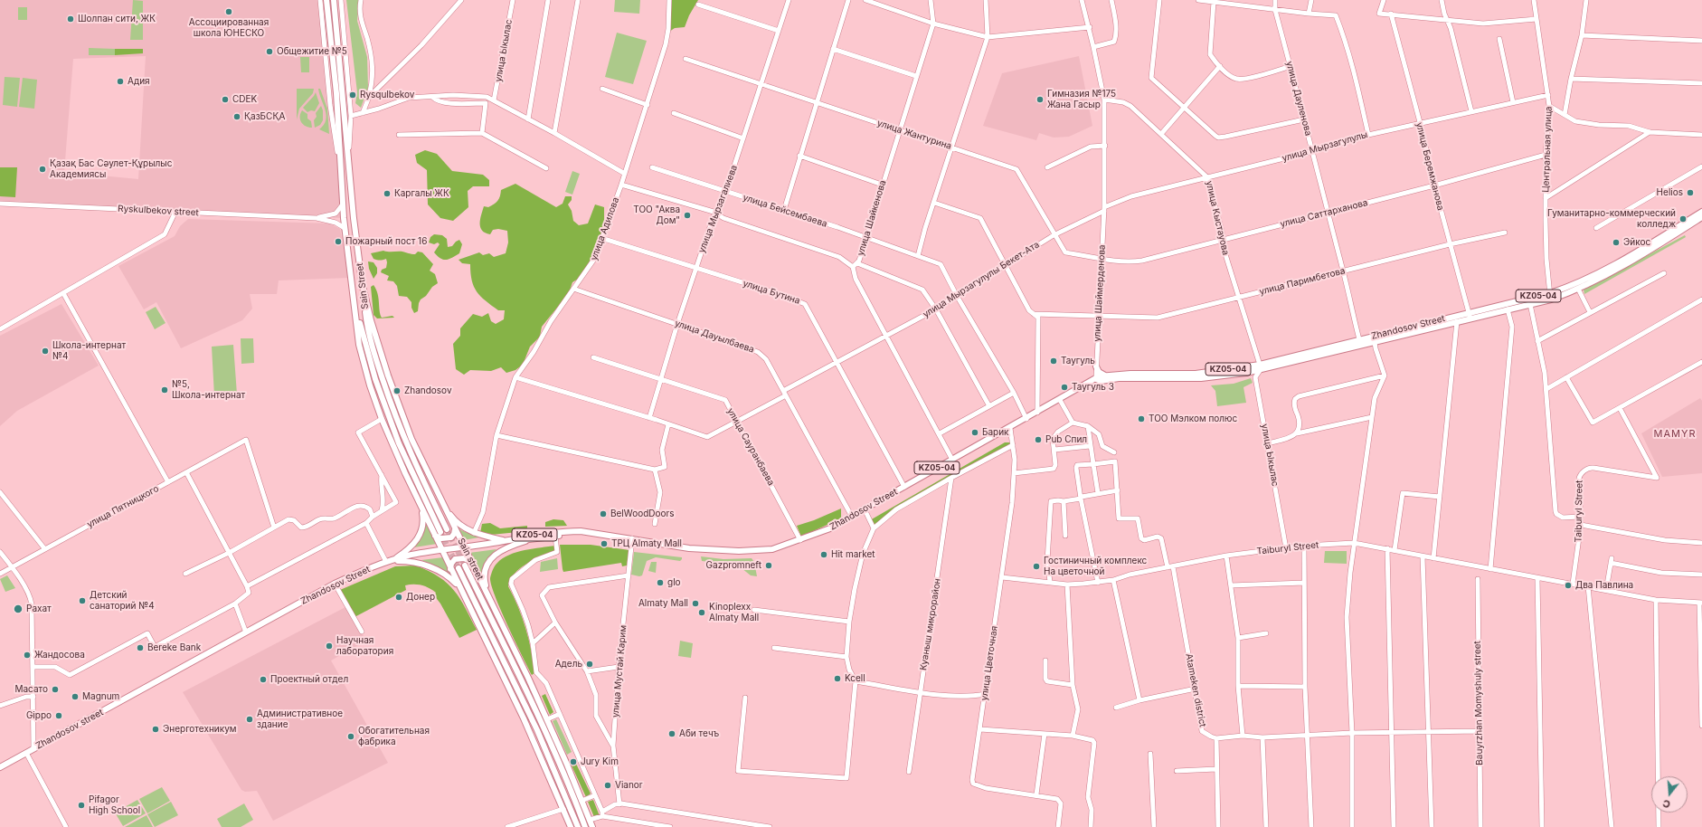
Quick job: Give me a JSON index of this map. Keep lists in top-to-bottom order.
{
  "streets": {
    "main road": [
      "Sain Street",
      "KZ05-04",
      "Zhandosov Street",
      "Sain street",
      "Zhandosov street"
    ],
    "street": [
      "улица Ыкылас",
      "улица Дауленова",
      "улица Жантурина",
      "улица Мырзагулулы",
      "Центральная улица",
      "улица Беремжанова",
      "улица Мырзагалиева",
      "Ryskulbekov street",
      "улица Бейсембаева",
      "улица Саттарханова",
      "улица Шайкенова",
      "улица Кыстауова",
      "улица Адилова",
      "улица Мырзагулулы Бекет-Ата",
      "улица Паримбетова",
      "улица Бутина",
      "улица Шаймерденова",
      "улица Дауылбаева",
      "улица Сауранбаева",
      "улица Пятницкого",
      "Taiburyl Street",
      "Куаныш микрорайон",
      "улица Цветочная",
      "улица Мустай Карим",
      "Atameken district",
      "Bauyrzhan Momyshuly street"
    ]
  },
  "crossings": [
    ["улица Ыкылас", "улица Кыстауова"],
    ["улица Ыкылас", "Zhandosov Street"],
    ["улица Ыкылас", "Taiburyl Street"],
    ["улица Дауленова", "улица Мырзагулулы"],
    ["улица Дауленова", "улица Саттарханова"],
    ["улица Дауленова", "улица Паримбетова"],
    ["улица Дауленова", "Zhandosov Street"],
    ["улица Жантурина", "улица Мырзагалиева"],
    ["улица Жантурина", "улица Саттарханова"],
    ["улица Жантурина", "улица Шайкенова"],
    ["улица Жантурина", "улица Мырзагулулы Бекет-Ата"],
    ["улица Жантурина", "улица Шаймерденова"],
    ["улица Мырзагулулы", "Центральная улица"],
    ["улица Мырзагулулы", "улица Беремжанова"],
    ["улица Мырзагулулы", "улица Кыстауова"],
    ["улица Мырзагулулы", "улица Мырзагулулы Бекет-Ата"],
    ["улица Мырзагулулы", "улица Шаймерденова"],
    ["Центральная улица", "улица Саттарханова"],
    ["Центральная улица", "Zhandosov Street"],
    ["улица Беремжанова", "улица Саттарханова"],
    ["улица Беремжанова", "улица Паримбетова"],
    ["улица Беремжанова", "Zhandosov Street"],
    ["улица Мырзагалиева", "улица Бейсембаева"],
    ["улица Мырзагалиева", "улица Бутина"],
    ["улица Мырзагалиева", "улица Дауылбаева"],
    ["улица Мырзагалиева", "улица Сауранбаева"],
    ["улица Бейсембаева", "улица Шайкенова"],
    ["улица Бейсембаева", "улица Мырзагулулы Бекет-Ата"],
    ["улица Бейсембаева", "Zhandosov Street"],
    ["улица Саттарханова", "улица Кыстауова"],
    ["улица Саттарханова", "улица Шаймерденова"],
    ["улица Шайкенова", "улица Мырзагулулы Бекет-Ата"],
    ["улица Шайкенова", "Zhandosov Street"],
    ["улица Кыстауова", "улица Паримбетова"],
    ["улица Кыстауова", "улица Шаймерденова"],
    ["улица Кыстауова", "Zhandosov Street"],
    ["улица Адилова", "улица Бутина"],
    ["улица Адилова", "улица Дауылбаева"],
    ["улица Мырзагулулы Бекет-Ата", "улица Бутина"],
    ["улица Мырзагулулы Бекет-Ата", "улица Шаймерденова"],
    ["улица Мырзагулулы Бекет-Ата", "улица Дауылбаева"],
    ["улица Мырзагулулы Бекет-Ата", "улица Сауранбаева"],
    ["улица Паримбетова", "улица Шаймерденова"],
    ["Sain Street", "Sain street"],
    ["улица Бутина", "Zhandosov Street"],
    ["улица Шаймерденова", "Zhandosov Street"],
    ["KZ05-04", "Zhandosov Street"],
    ["Zhandosov Street", "улица Дауылбаева"],
    ["Zhandosov Street", "улица Сауранбаева"],
    ["Zhandosov Street", "Sain street"],
    ["Zhandosov Street", "улица Цветочная"],
    ["Zhandosov Street", "улица Мустай Карим"],
    ["Zhandosov Street", "Zhandosov street"],
    ["Taiburyl Street", "улица Цветочная"],
    ["Taiburyl Street", "Atameken district"]
  ],
  "districts": ["MAMYR"],
  "places": [
    "Ассоциированная школа ЮНЕСКО",
    "Шолпан сити, ЖК",
    "Общежитие №5",
    "Адия",
    "Rysqulbekov",
    "CDEK",
    "Гимназия №175 Жана Гасыр",
    "ҚазБСҚА",
    "Қазақ Бас Сәулет-Құрылыс Академиясы",
    "Helios",
    "Каргалы ЖК",
    "ТОО \"Аква Дом\"",
    "Гуманитарно-коммерческий колледж",
    "Пожарный пост 16",
    "Эйкос",
    "Школа-интернат №4",
    "Таугуль",
    "Таугуль 3",
    "№5, Школа-интернат",
    "Zhandosov",
    "ТОО Мэлком полюс",
    "Барик",
    "Pub Спил",
    "BelWoodDoors",
    "ТРЦ Almaty Mall",
    "Hit market",
    "Gazpromneft",
    "Гостиничный комплекс На цветочной",
    "glo",
    "Два Павлина",
    "Донер",
    "Детский санаторий №4",
    "Almaty Mall",
    "Рахат",
    "Kinoplexx Almaty Mall",
    "Научная лаборатория",
    "Bereke Bank",
    "Жандосова",
    "Адель",
    "Kcell",
    "Проектный отдел",
    "Масато",
    "Magnum",
    "Gippo",
    "Административное здание",
    "Энерготехникум",
    "Аби течъ",
    "Обогатительная фабрика",
    "Jury Kim",
    "Vianor",
    "Pifagor High School"
  ],
  "north": "bottom"
}
